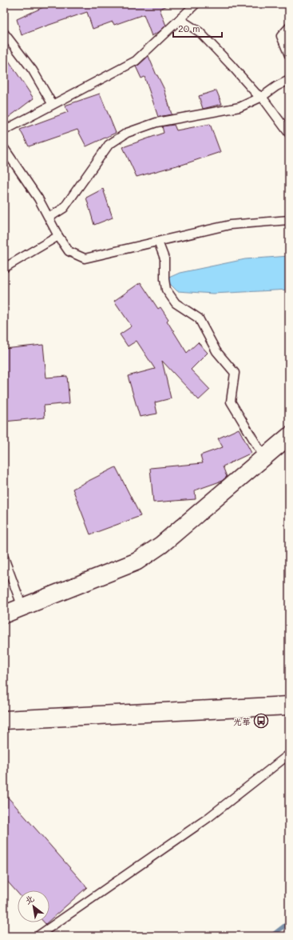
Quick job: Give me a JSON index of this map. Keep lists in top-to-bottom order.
{
  "places": {
    "bus stop": ["光華"]
  },
  "scale_bar": "20 m",
  "north": "top left"
}
